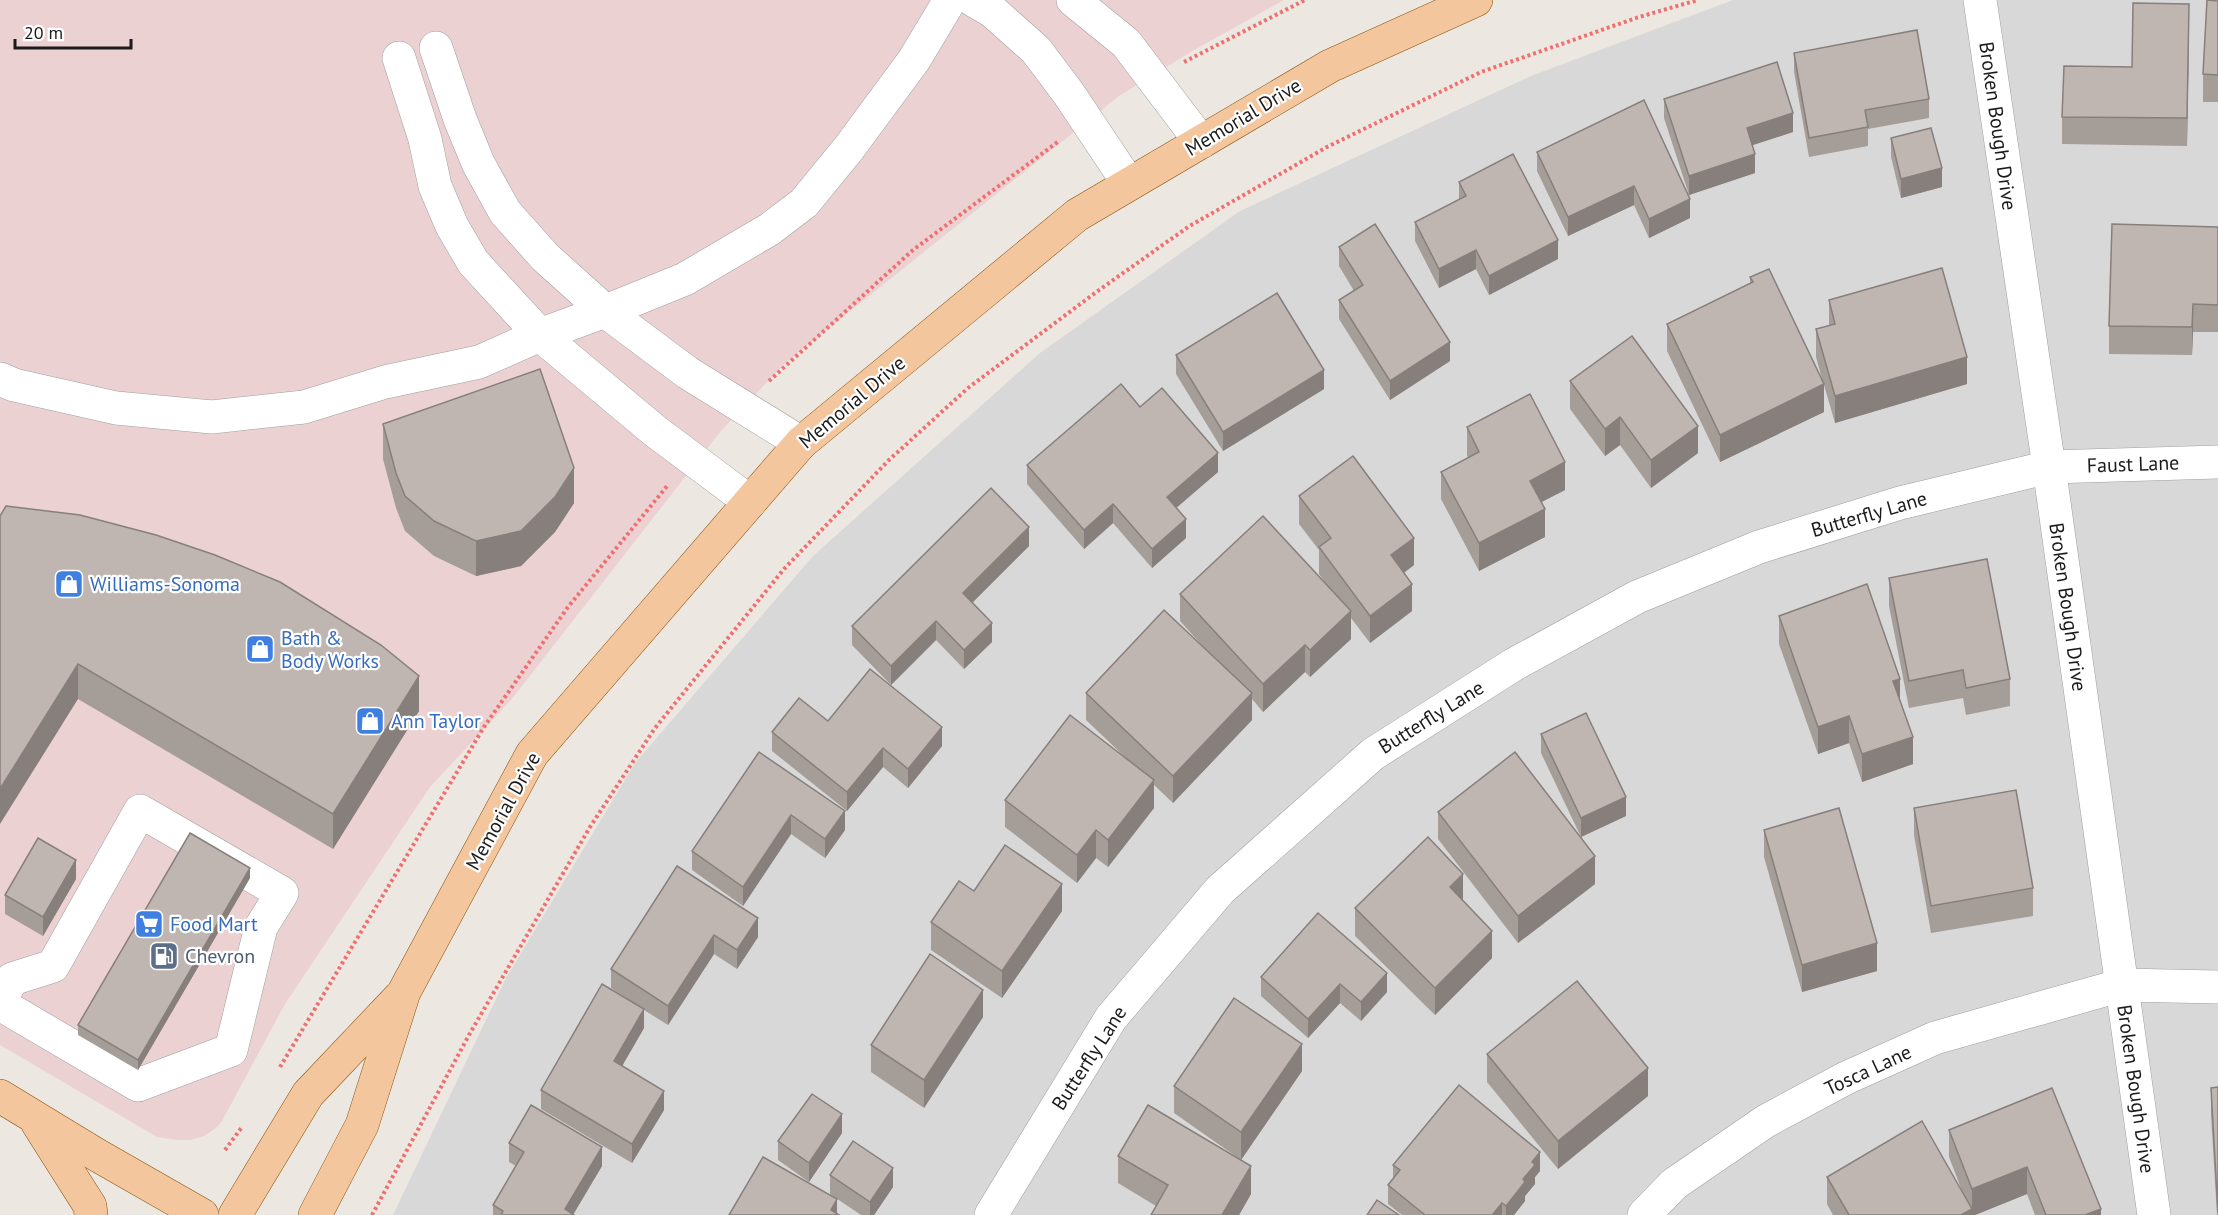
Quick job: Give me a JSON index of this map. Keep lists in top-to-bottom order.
{
  "streets": {
    "main road": ["Memorial Drive"],
    "street": [
      "Broken Bough Drive",
      "Faust Lane",
      "Butterfly Lane",
      "Tosca Lane"
    ]
  },
  "crossings": [
    ["Broken Bough Drive", "Faust Lane"],
    ["Broken Bough Drive", "Butterfly Lane"],
    ["Broken Bough Drive", "Tosca Lane"],
    ["Faust Lane", "Butterfly Lane"]
  ],
  "places": {
    "shop": ["Williams-Sonoma", "Bath & Body Works", "Ann Taylor"],
    "supermarket": ["Food Mart"],
    "fuel station": ["Chevron"]
  },
  "scale_bar": "20 m"
}
